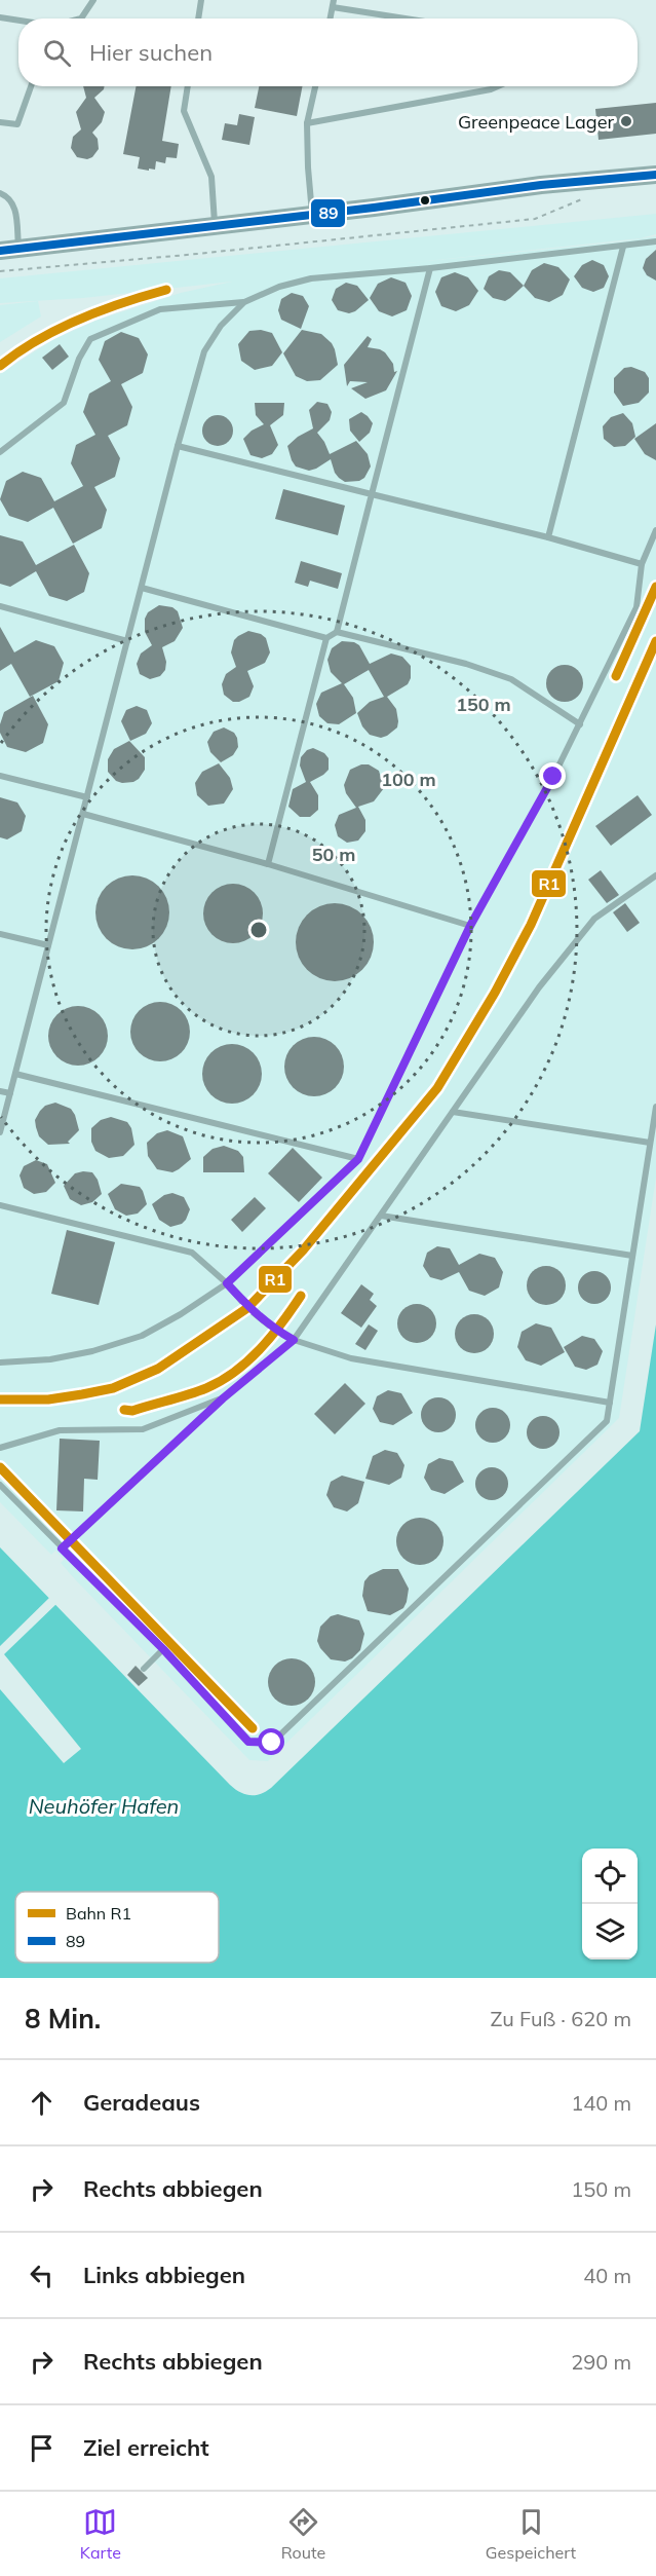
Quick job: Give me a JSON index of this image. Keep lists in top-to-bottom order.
{
  "water": ["Neuhöfer Hafen"],
  "places": ["Greenpeace Lager"],
  "lines": ["transit line 89", "rail line R1"],
  "legend": ["Bahn R1", "89"],
  "page": {
    "search": "Hier suchen",
    "heading": ["8 Min.", "Zu Fuß · 620 m"],
    "list": [
      ["Geradeaus", "140 m"],
      ["Rechts abbiegen", "150 m"],
      ["Links abbiegen", "40 m"],
      ["Rechts abbiegen", "290 m"],
      "Ziel erreicht"
    ],
    "nav": ["Karte", "Route", "Gespeichert"]
  },
  "rings": ["150 m", "100 m", "50 m"]
}
